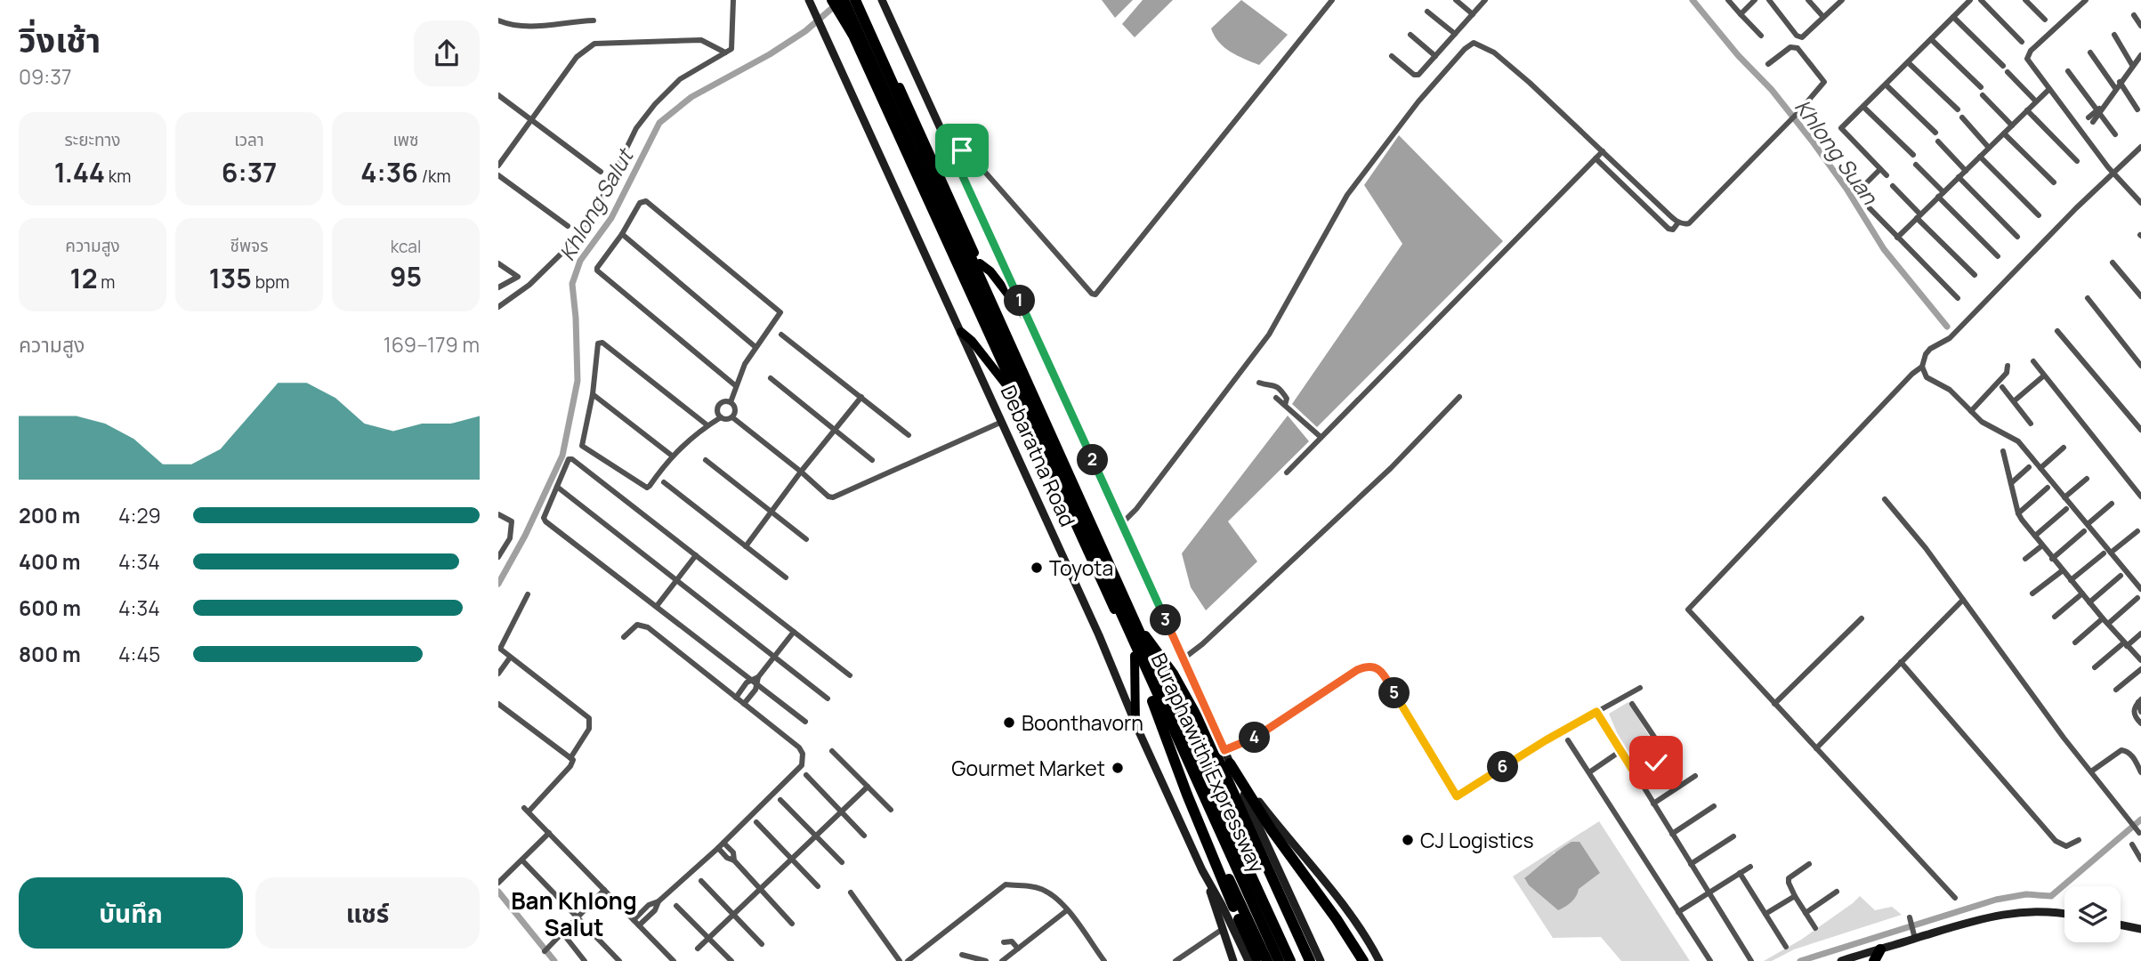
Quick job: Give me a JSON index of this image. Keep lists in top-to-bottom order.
{
  "streets": {
    "highway": ["Debaratna Road", "Buraphawithi Expressway"]
  },
  "crossings": [
    ["Debaratna Road", "Buraphawithi Expressway"]
  ],
  "districts": ["Ban Khlong Salut"],
  "water": ["Khlong Suan", "Khlong Salut"],
  "places": [
    "Toyota",
    "Boonthavorn",
    "Gourmet Market",
    "CJ Logistics"
  ],
  "page": {
    "heading": ["วิ่งเช้า", "09:37"],
    "stats": [
      ["ระยะทาง", "1.44 km"],
      ["เวลา", "6:37"],
      ["เพซ", "4:36 /km"],
      ["ความสูง", "12 m"],
      ["ชีพจร", "135 bpm"],
      ["kcal", "95"]
    ],
    "pins": [
      "1",
      "2",
      "3",
      "5",
      "4",
      "6"
    ],
    "chart": ["ความสูง", "169–179 m"],
    "list": [
      {
        "name": "200 m",
        "note": "4:29"
      },
      {
        "name": "400 m",
        "note": "4:34"
      },
      {
        "name": "600 m",
        "note": "4:34"
      },
      {
        "name": "800 m",
        "note": "4:45"
      }
    ],
    "buttons": ["บันทึก", "แชร์"]
  }
}
